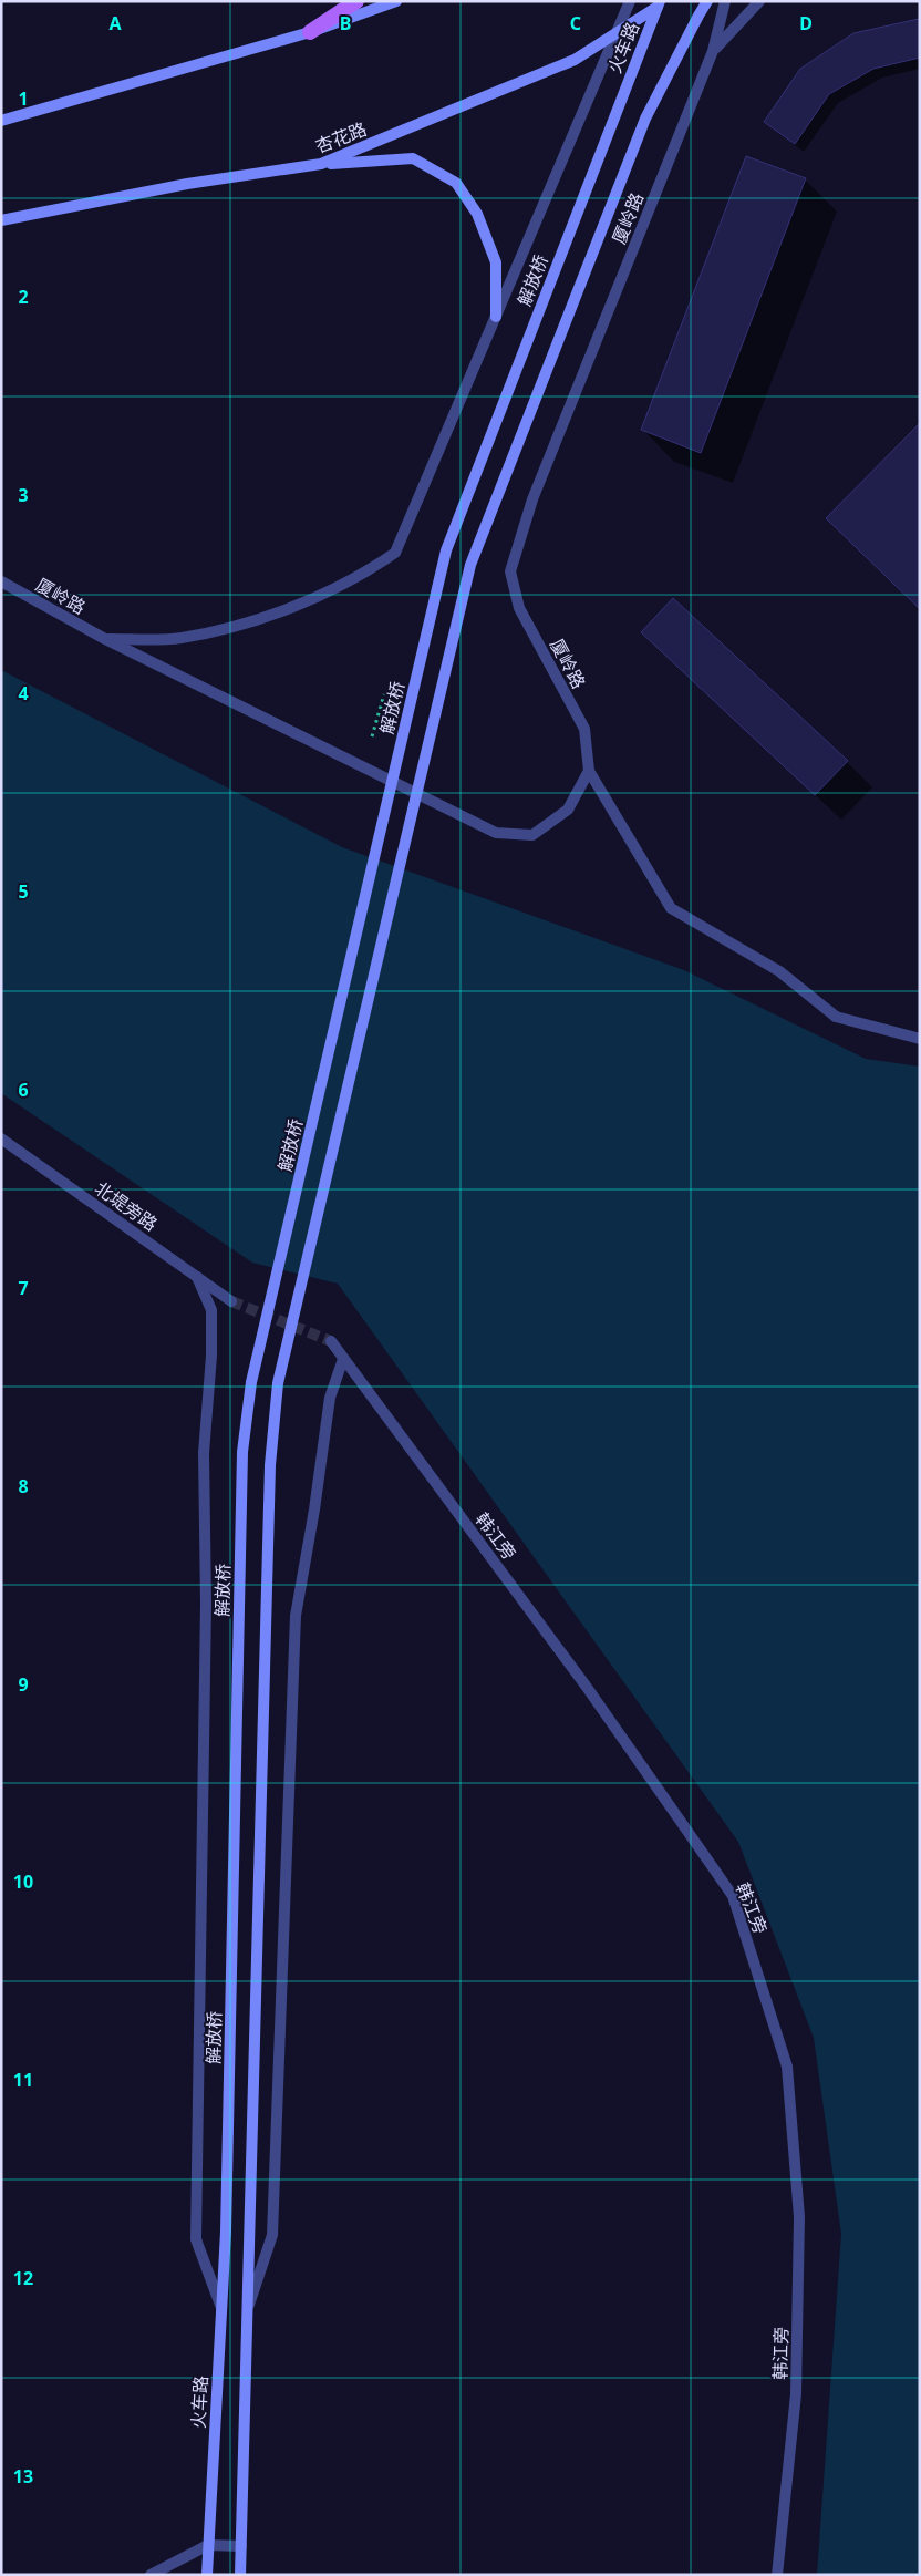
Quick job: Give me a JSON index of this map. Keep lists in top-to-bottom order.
{
  "streets": {
    "main road": ["火车路", "杏花路", "解放桥"],
    "street": ["厦岭路", "北堤旁路", "韩江旁"]
  },
  "crossings": [
    ["火车路", "杏花路"],
    ["火车路", "解放桥"],
    ["杏花路", "厦岭路"]
  ],
  "grid": {
    "columns": [
      "A",
      "B",
      "C",
      "D"
    ],
    "rows": [
      "1",
      "2",
      "3",
      "4",
      "5",
      "6",
      "7",
      "8",
      "9",
      "10",
      "11",
      "12",
      "13"
    ]
  }
}
